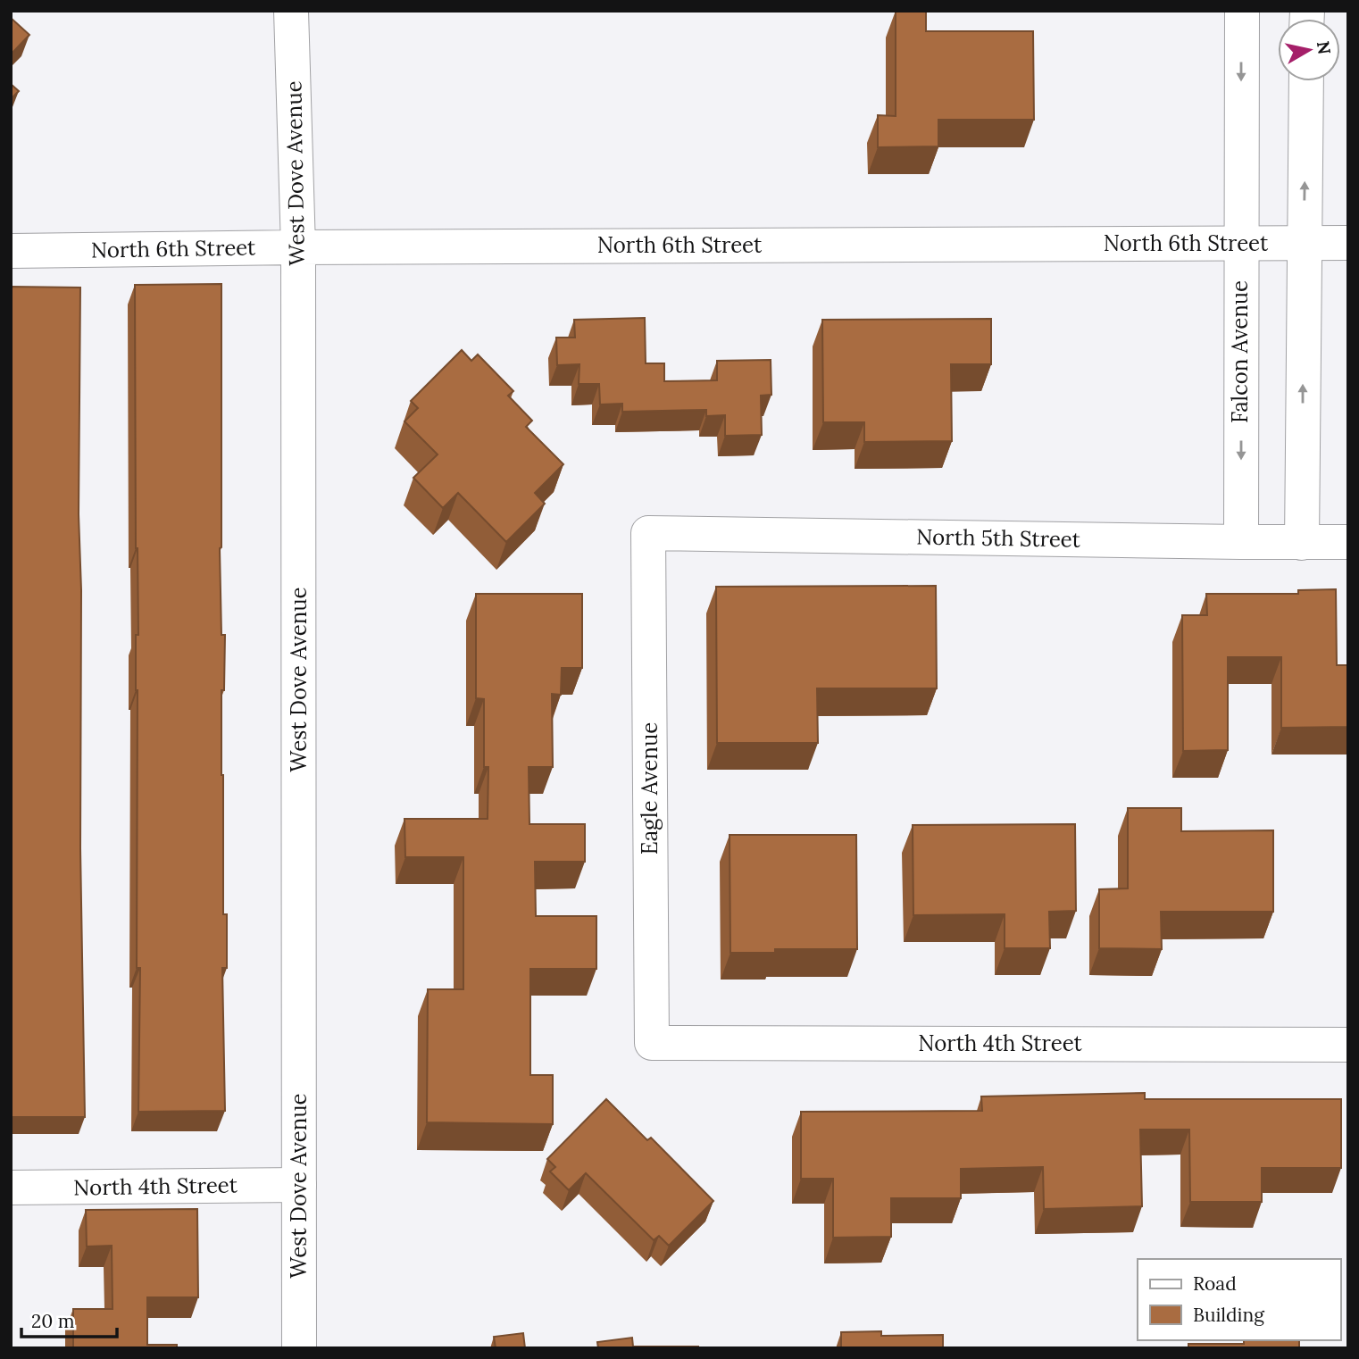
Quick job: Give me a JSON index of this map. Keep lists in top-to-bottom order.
{
  "streets": {
    "street": [
      "West Dove Avenue",
      "North 6th Street",
      "Falcon Avenue",
      "North 5th Street",
      "Eagle Avenue",
      "North 4th Street"
    ]
  },
  "crossings": [
    ["West Dove Avenue", "North 6th Street"],
    ["West Dove Avenue", "North 4th Street"],
    ["North 6th Street", "Falcon Avenue"],
    ["Falcon Avenue", "North 5th Street"],
    ["North 5th Street", "Eagle Avenue"],
    ["Eagle Avenue", "North 4th Street"]
  ],
  "legend": ["Road", "Building"],
  "scale_bar": "20 m",
  "north": "right"
}
